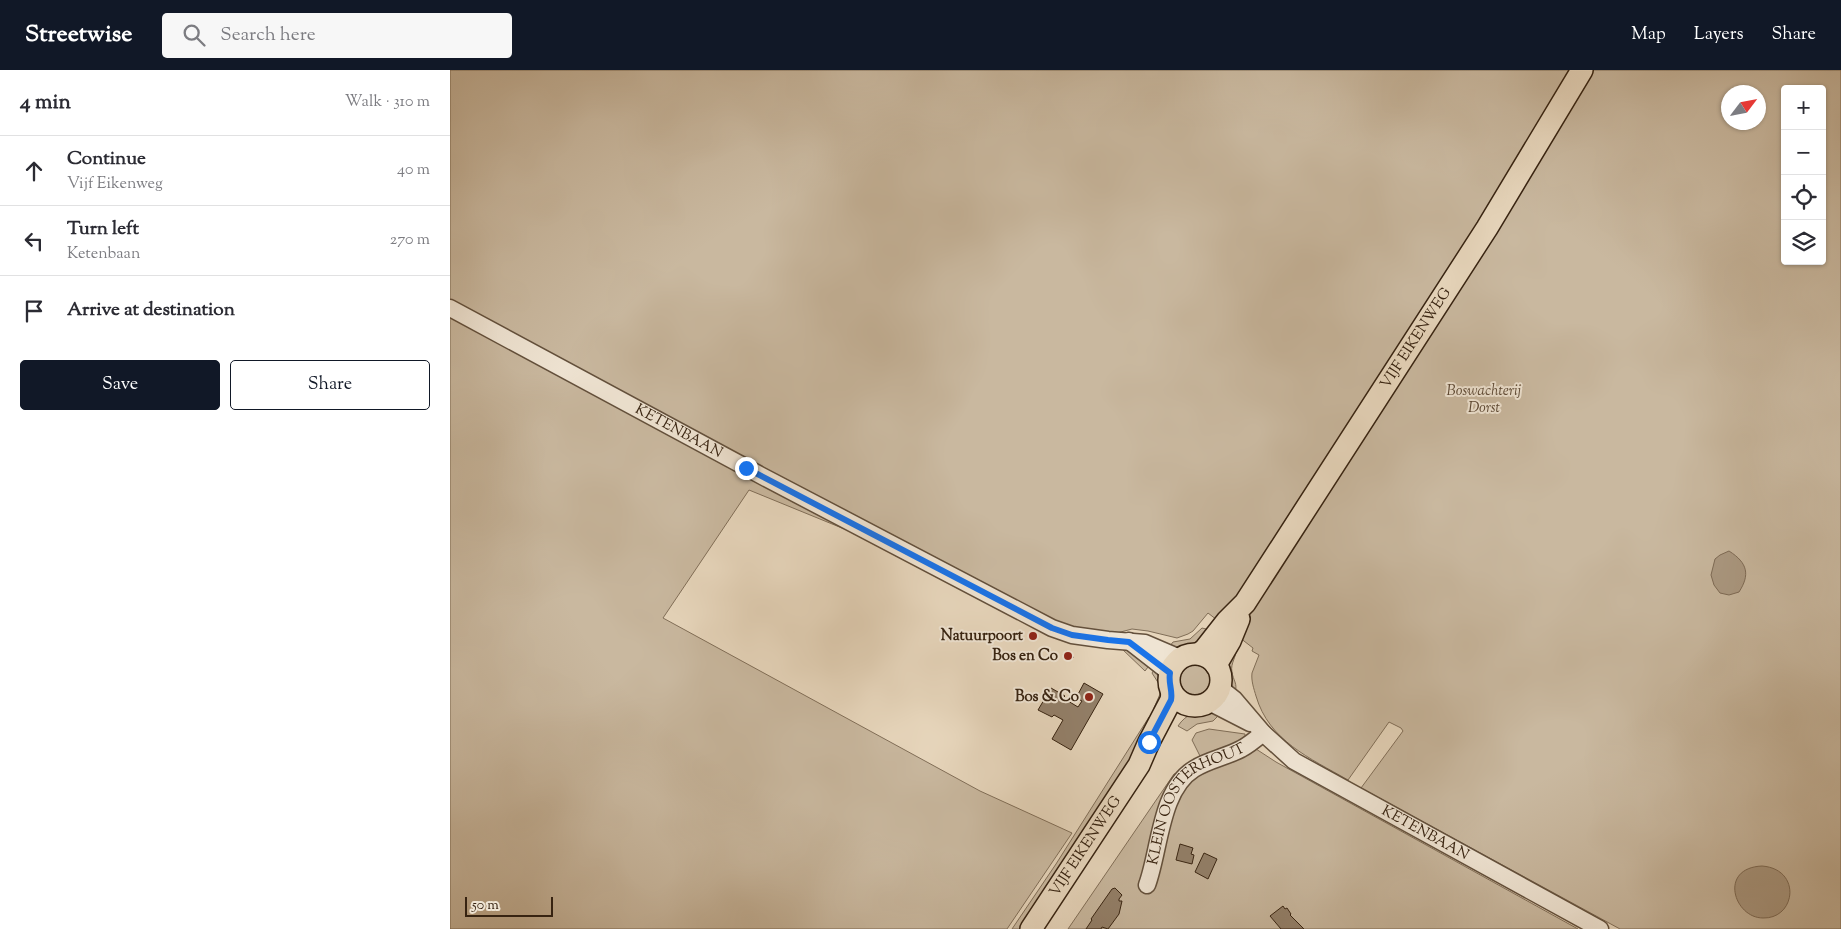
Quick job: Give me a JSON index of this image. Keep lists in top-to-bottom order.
{
  "streets": {
    "main road": ["VIJF EIKENWEG"],
    "street": ["KETENBAAN", "KLEIN OOSTERHOUT"]
  },
  "crossings": [
    ["VIJF EIKENWEG", "KETENBAAN"],
    ["KETENBAAN", "KLEIN OOSTERHOUT"]
  ],
  "parks": ["Boswachterij Dorst"],
  "places": ["Natuurpoort", "Bos en Co", "Bos & Co"],
  "scale_bar": "50 m",
  "north": "top right",
  "page": {
    "header": "Streetwise",
    "search": "Search here",
    "nav": ["Map", "Layers", "Share"],
    "heading": ["4 min", "Walk · 310 m"],
    "map_buttons": ["+", "−"],
    "list": [
      ["Continue", "Vijf Eikenweg", "40 m"],
      ["Turn left", "Ketenbaan", "270 m"],
      "Arrive at destination"
    ],
    "buttons": ["Save", "Share"],
    "scale": "50 m"
  }
}
